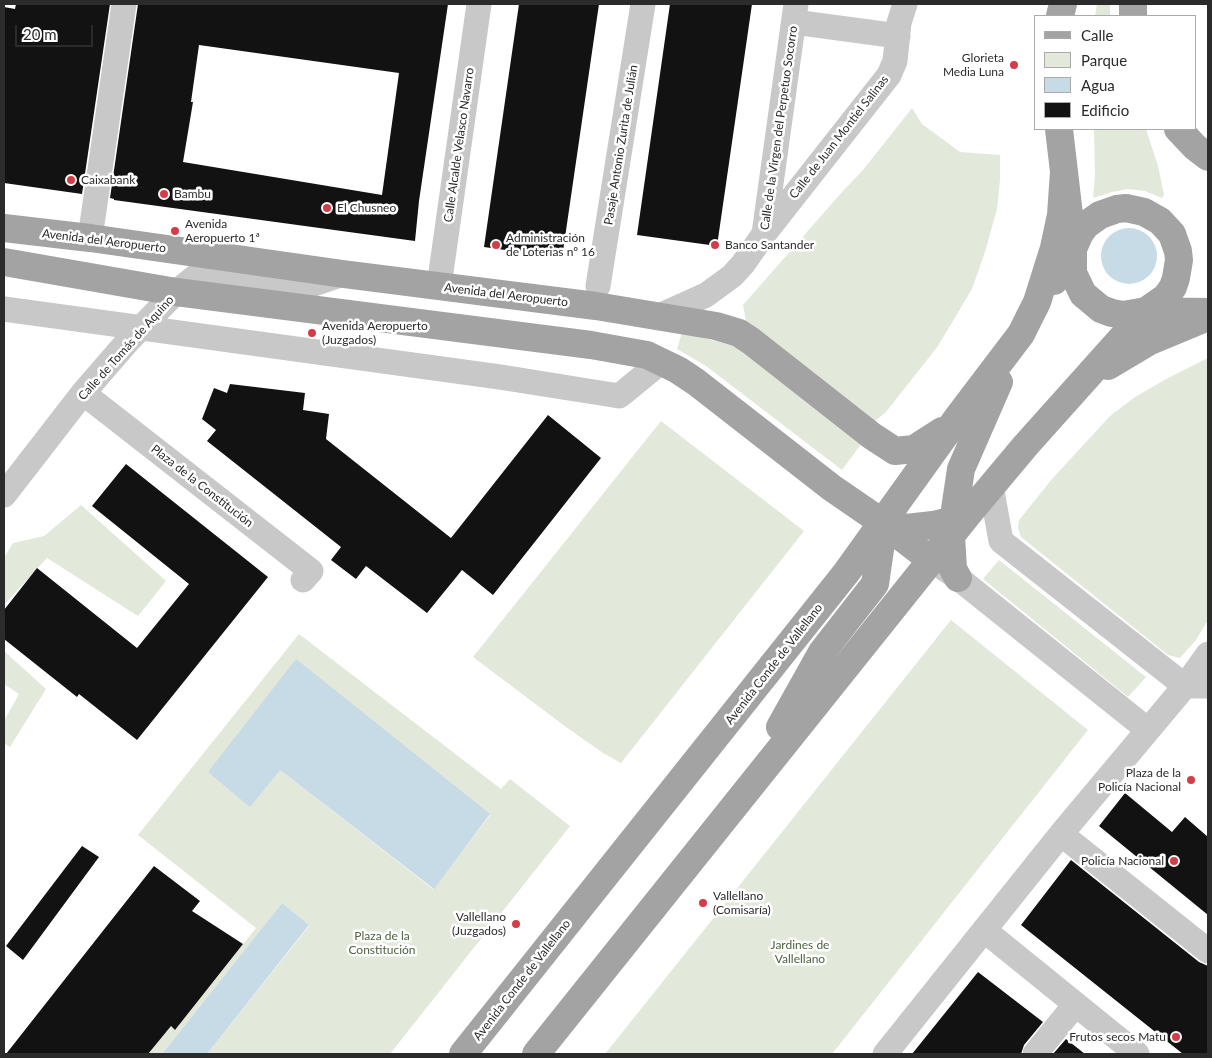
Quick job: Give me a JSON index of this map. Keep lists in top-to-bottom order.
{
  "streets": {
    "main road": ["Avenida del Aeropuerto", "Avenida Conde de Vallellano"],
    "street": [
      "Calle de la Virgen del Perpetuo Socorro",
      "Calle de Juan Montiel Salinas",
      "Calle Alcalde Velasco Navarro",
      "Pasaje Antonio Zurita de Julián",
      "Calle de Tomás de Aquino",
      "Plaza de la Constitución"
    ]
  },
  "crossings": [
    ["Calle de la Virgen del Perpetuo Socorro", "Calle de Juan Montiel Salinas"],
    ["Calle de la Virgen del Perpetuo Socorro", "Avenida del Aeropuerto"],
    ["Calle Alcalde Velasco Navarro", "Avenida del Aeropuerto"],
    ["Avenida del Aeropuerto", "Calle de Tomás de Aquino"],
    ["Calle de Tomás de Aquino", "Plaza de la Constitución"]
  ],
  "parks": ["Plaza de la Constitución", "Jardines de Vallellano"],
  "places": [
    "Glorieta Media Luna",
    "Caixabank",
    "Bambu",
    "El Chusneo",
    "Avenida Aeropuerto 1ª",
    "Administración de Loterias nº 16",
    "Banco Santander",
    "Avenida Aeropuerto (Juzgados)",
    "Plaza de la Policía Nacional",
    "Policía Nacional",
    "Vallellano (Comisaría)",
    "Vallellano (Juzgados)",
    "Frutos secos Matu"
  ],
  "legend": [
    "Calle",
    "Parque",
    "Agua",
    "Edificio"
  ],
  "scale_bar": "20 m"
}
